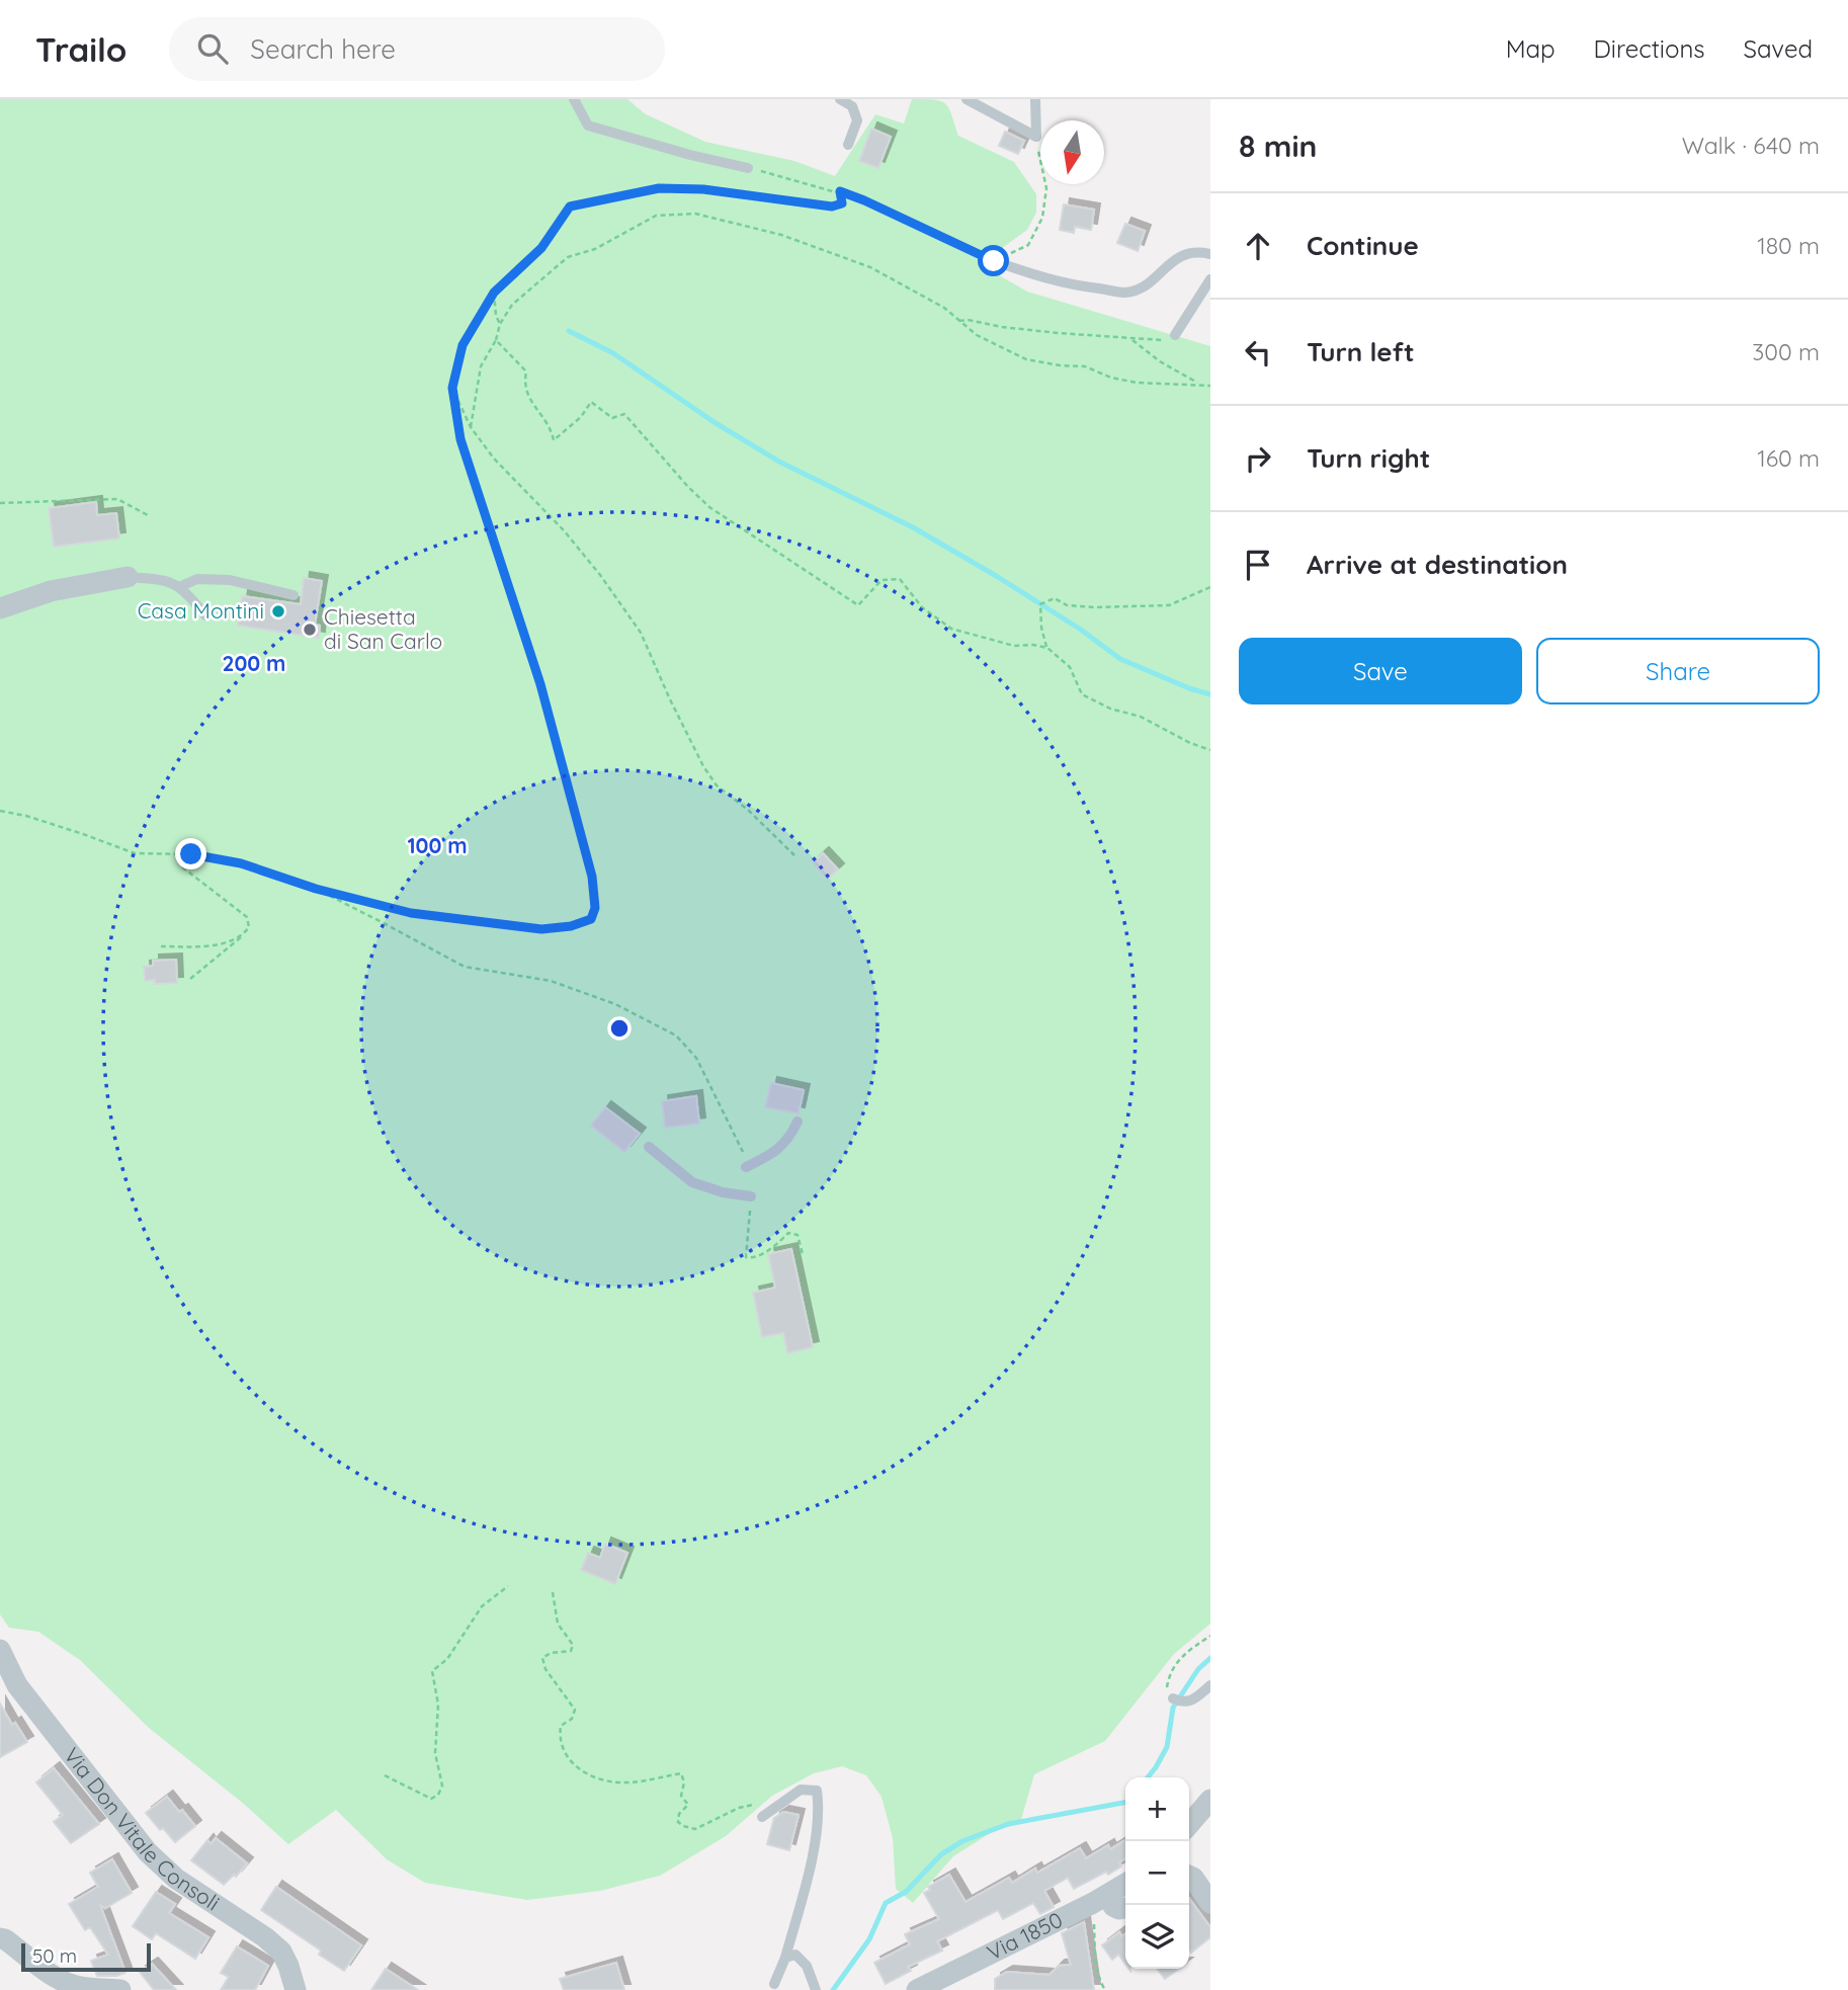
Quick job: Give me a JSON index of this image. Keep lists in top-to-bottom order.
{
  "streets": {
    "street": ["Via Don Vitale Consoli", "Via 1850"]
  },
  "places": ["Casa Montini", "Chiesetta di San Carlo"],
  "scale_bar": "50 m",
  "north": "bottom",
  "page": {
    "header": "Trailo",
    "search": "Search here",
    "nav": ["Map", "Directions", "Saved"],
    "heading": ["8 min", "Walk · 640 m"],
    "list": [
      ["Continue", "180 m"],
      ["Turn left", "300 m"],
      ["Turn right", "160 m"],
      "Arrive at destination"
    ],
    "buttons": ["Save", "Share"],
    "map_buttons": ["+", "−"],
    "scale": "50 m"
  },
  "rings": ["200 m", "100 m"]
}
